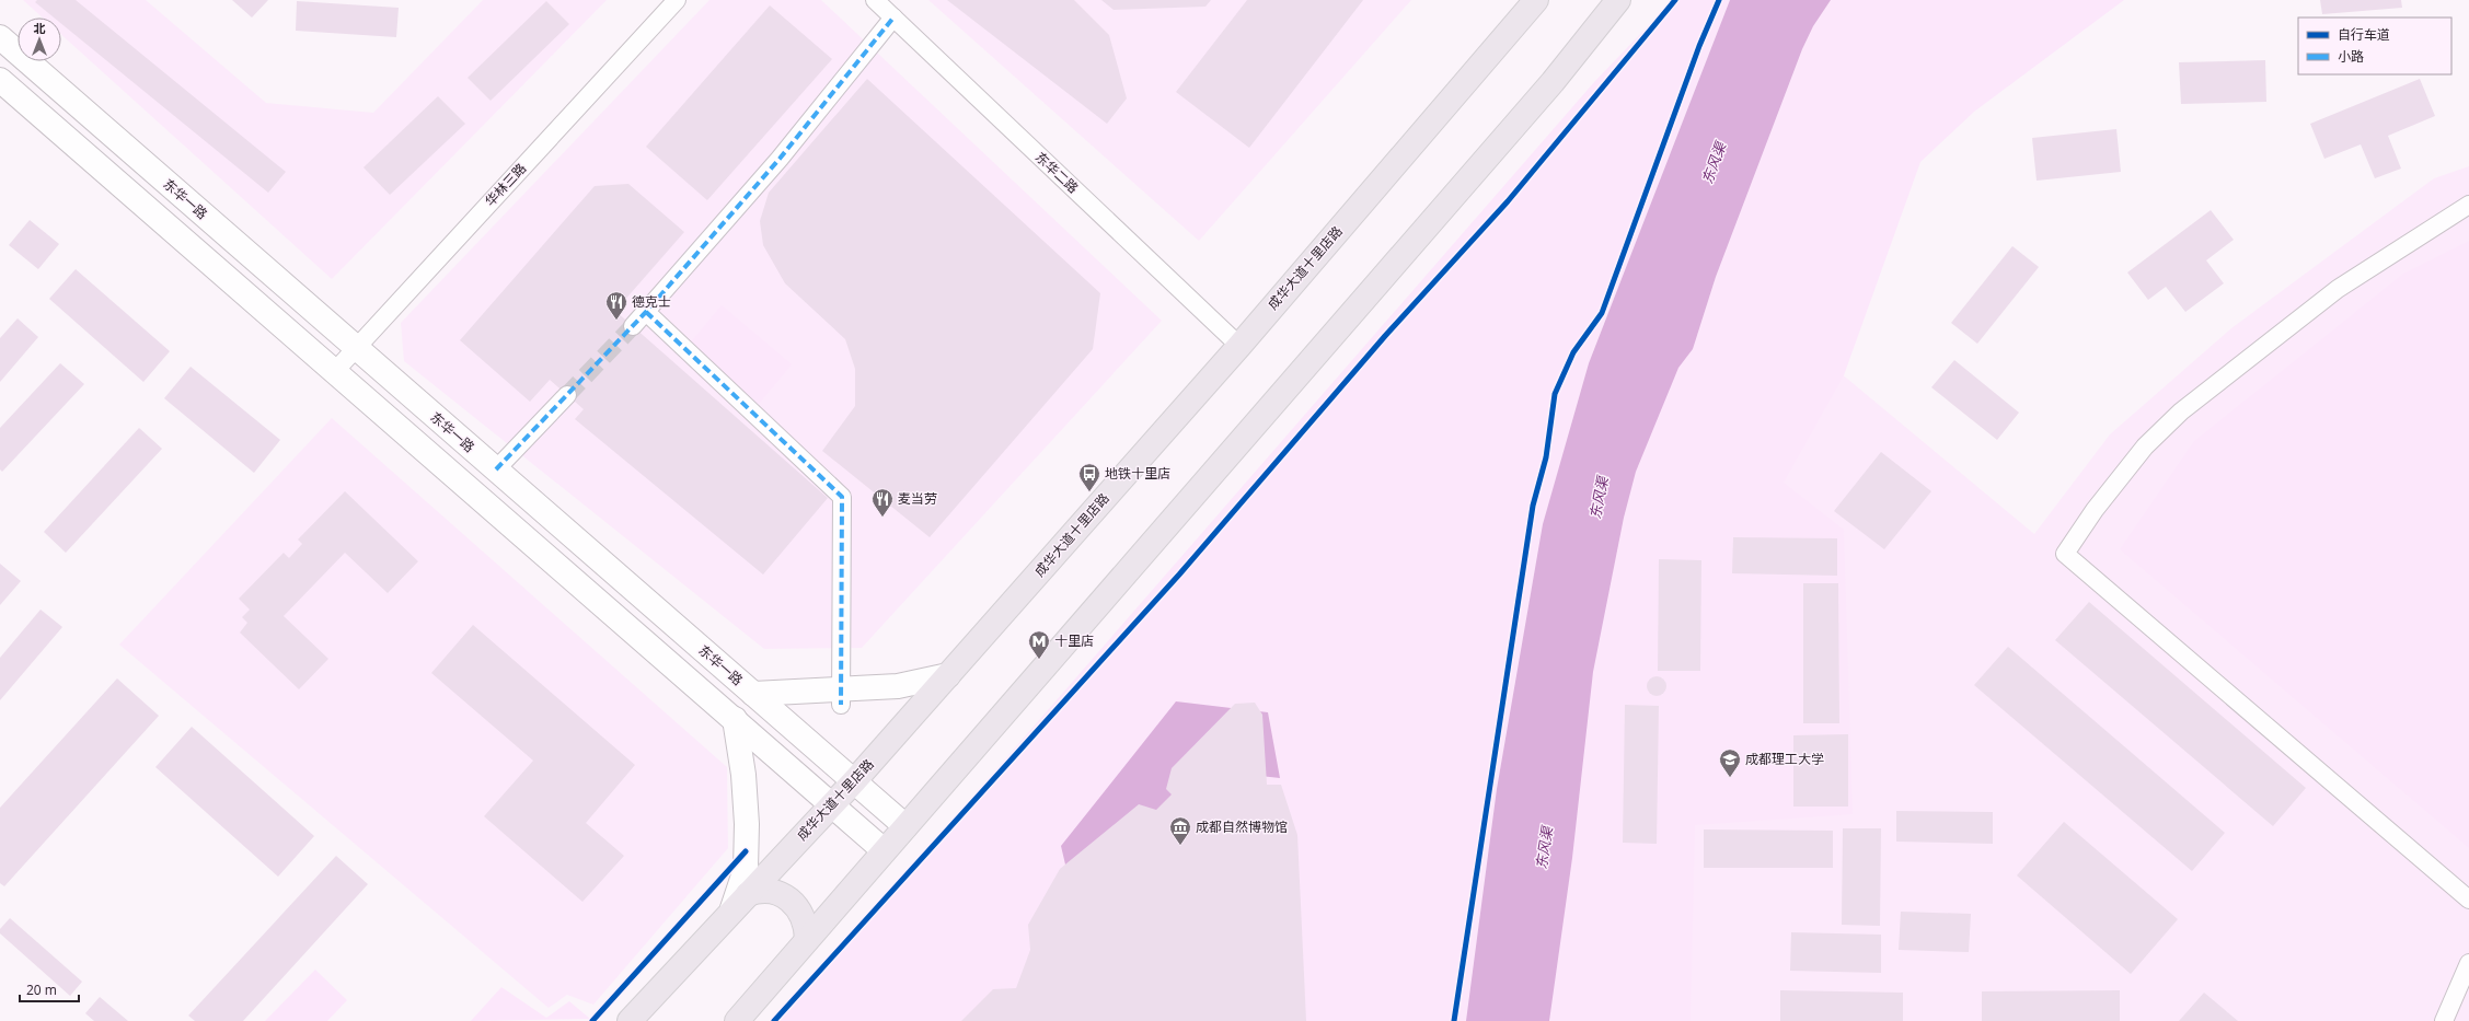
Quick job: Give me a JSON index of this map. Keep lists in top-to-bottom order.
{
  "streets": {
    "main road": ["成华大道十里店路"],
    "street": ["东华二路", "华林三路", "东华一路"]
  },
  "crossings": [
    ["东华二路", "成华大道十里店路"],
    ["华林三路", "东华一路"],
    ["东华一路", "成华大道十里店路"]
  ],
  "water": ["东风渠"],
  "places": {
    "restaurant": ["德克士", "麦当劳"],
    "bus stop": ["地铁十里店"],
    "metro station": ["十里店"],
    "school or university": ["成都理工大学"],
    "museum": ["成都自然博物馆"]
  },
  "legend": ["自行车道", "小路"],
  "scale_bar": "20 m",
  "north": "top"
}
